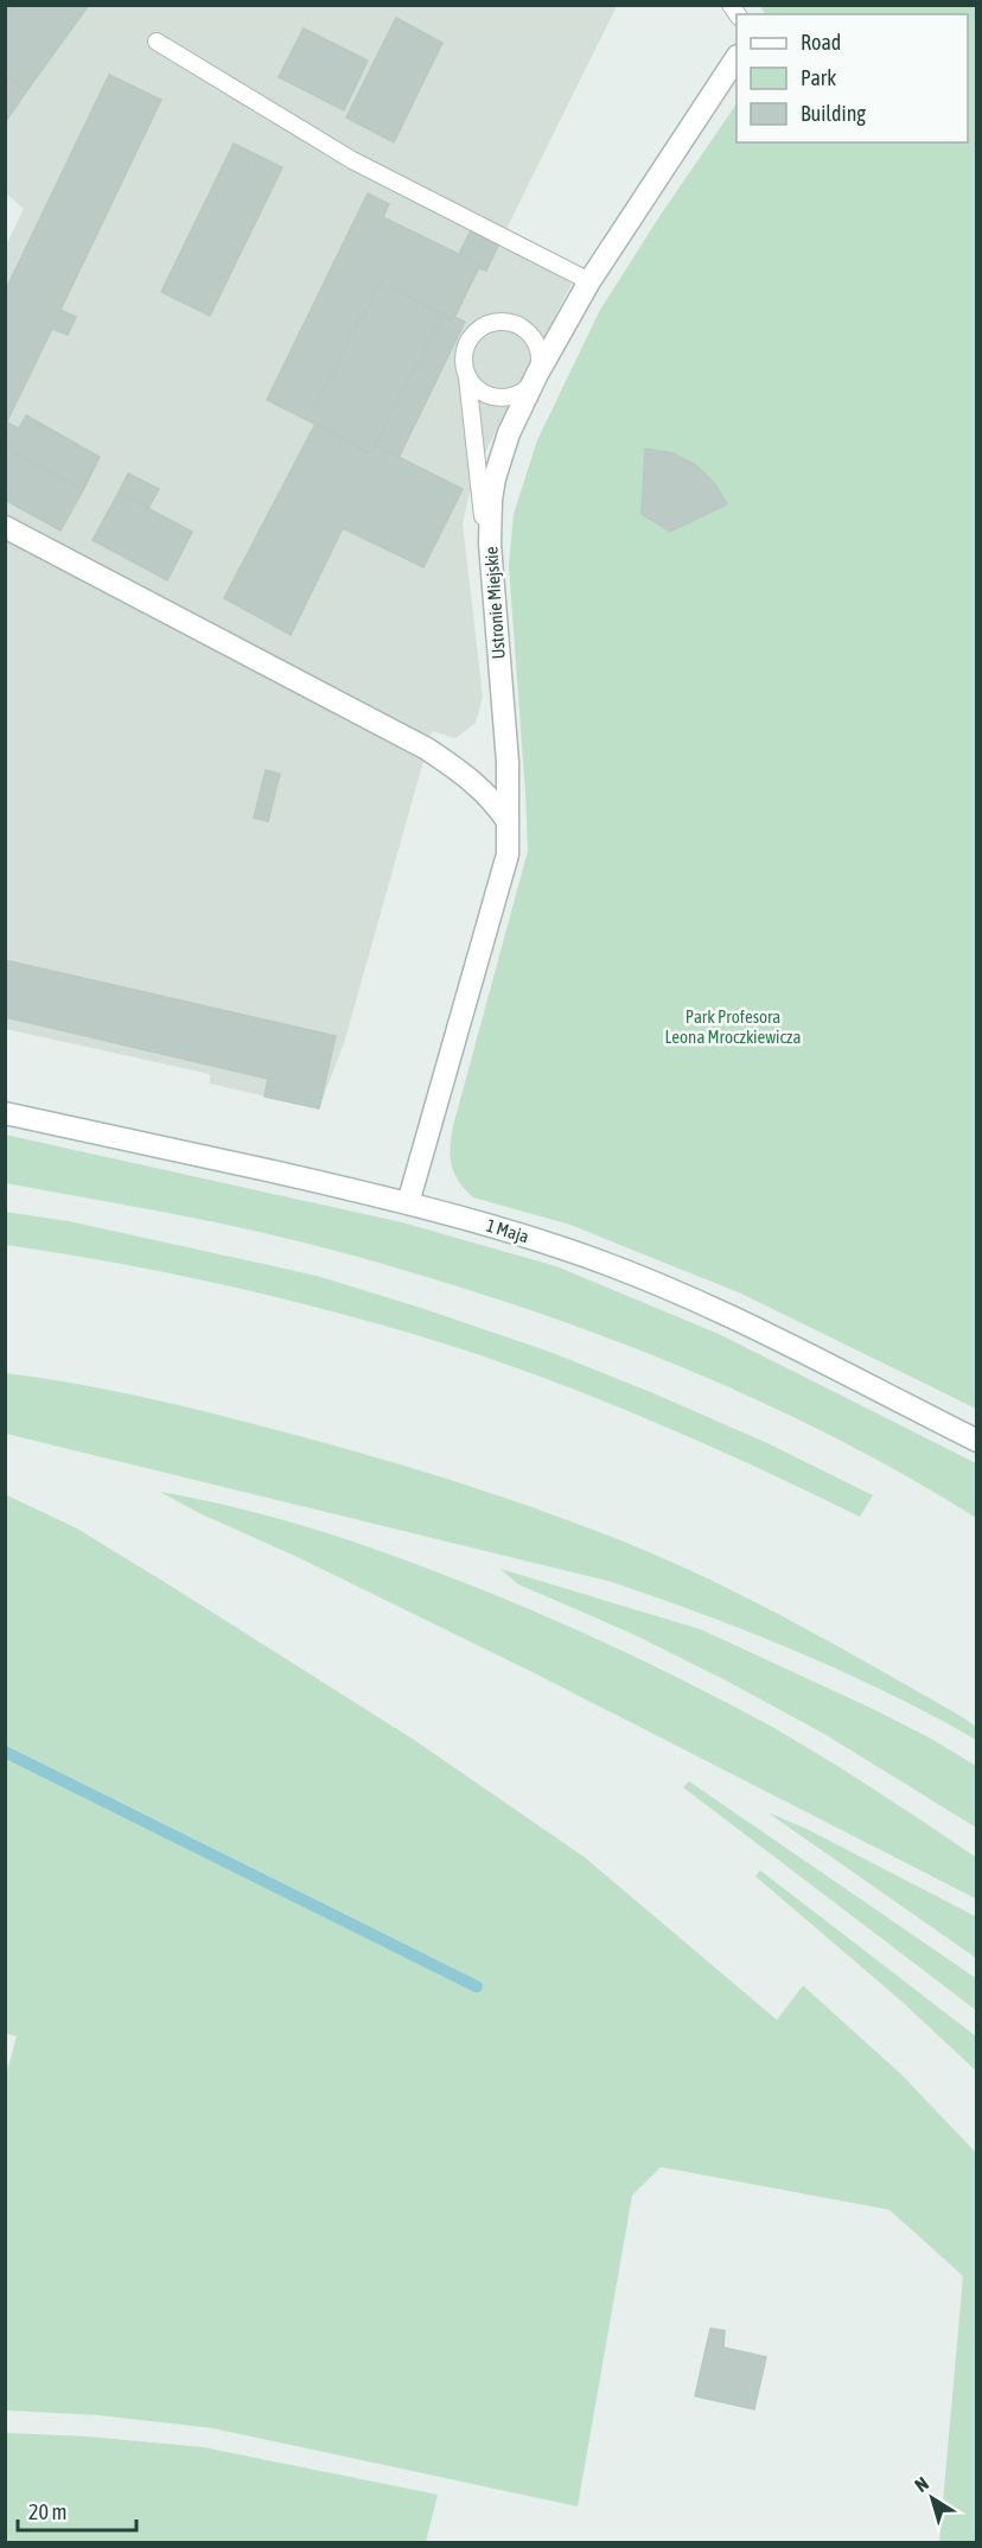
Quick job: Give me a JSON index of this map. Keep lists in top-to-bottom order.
{
  "streets": {
    "street": ["Ustronie Miejskie", "1 Maja"]
  },
  "crossings": [
    ["Ustronie Miejskie", "1 Maja"]
  ],
  "parks": ["Park Profesora Leona Mroczkiewicza"],
  "legend": ["Road", "Park", "Building"],
  "scale_bar": "20 m",
  "north": "top left"
}
